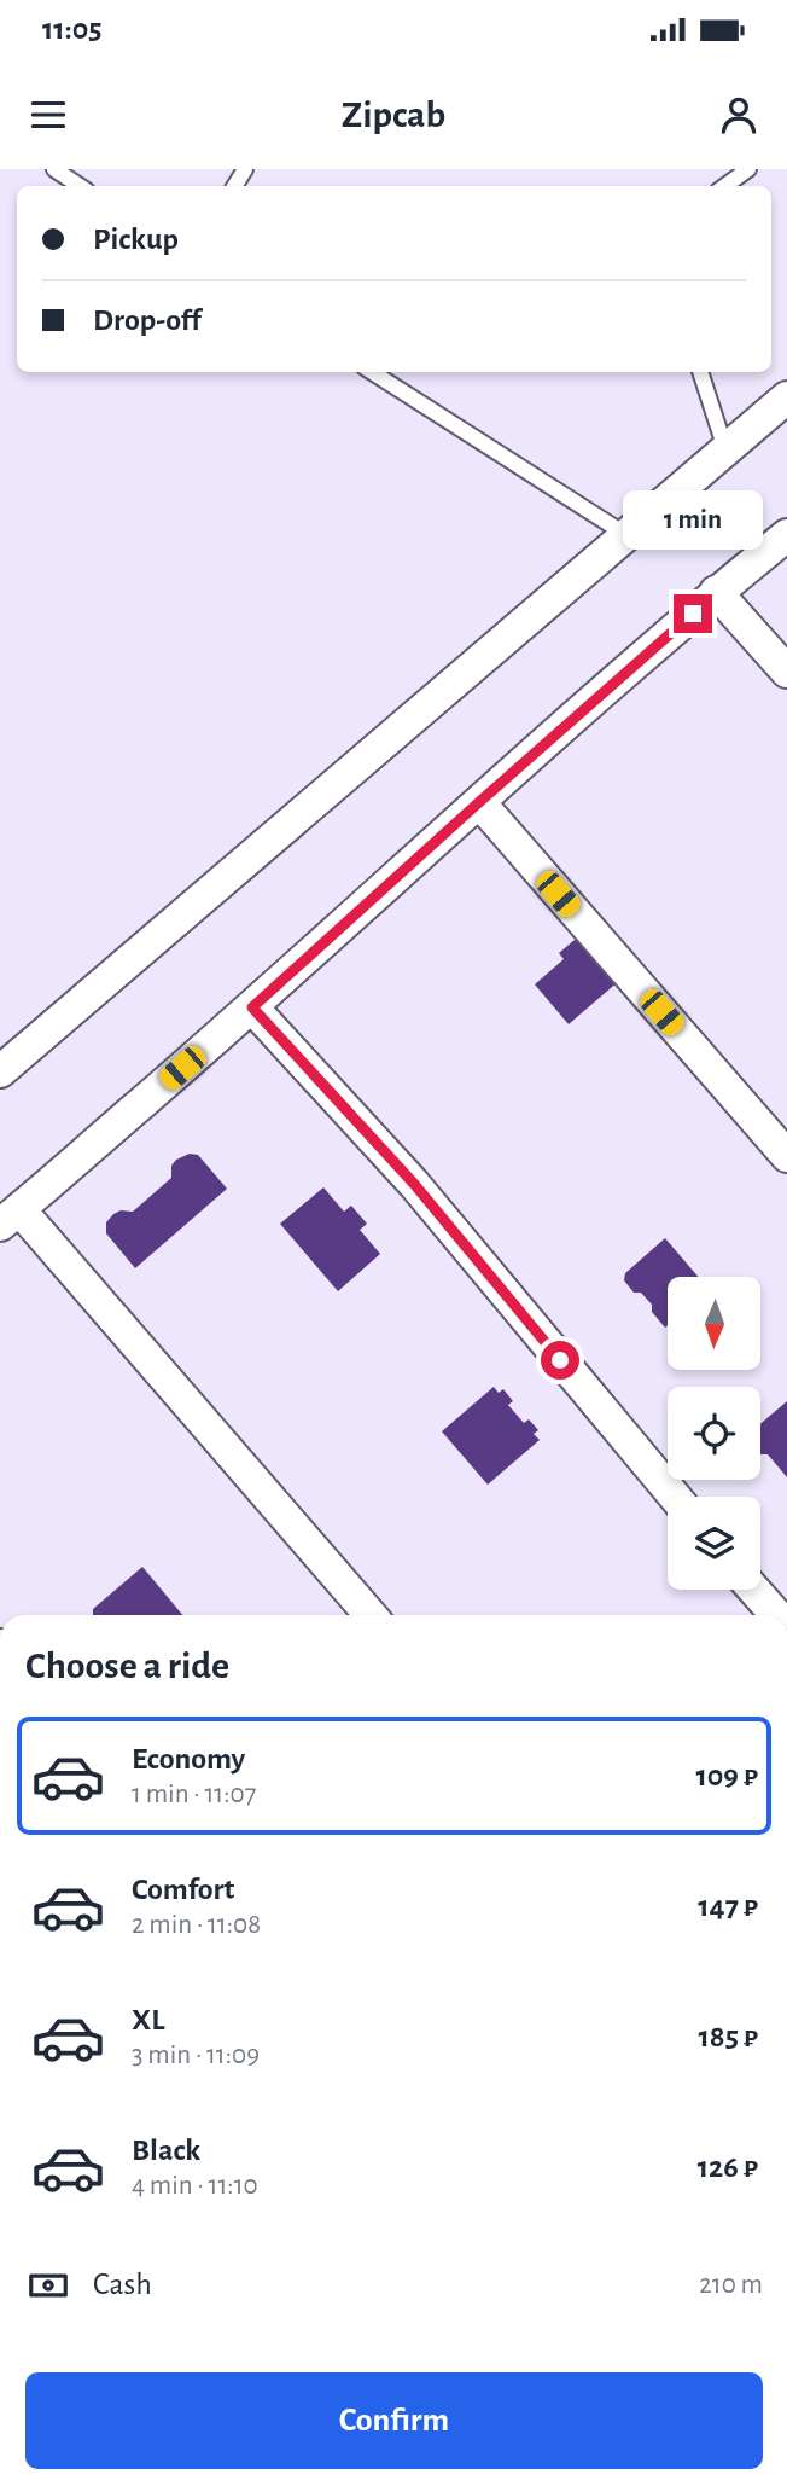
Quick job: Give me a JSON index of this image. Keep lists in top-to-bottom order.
{
  "north": "bottom",
  "page": {
    "status": "11:05",
    "header": "Zipcab",
    "banner": ["Pickup", "Drop-off"],
    "bubble": "1 min",
    "heading": "Choose a ride",
    "list": [
      {
        "name": "Economy",
        "note": "1 min · 11:07",
        "value": "109 ₽"
      },
      {
        "name": "Comfort",
        "note": "2 min · 11:08",
        "value": "147 ₽"
      },
      {
        "name": "XL",
        "note": "3 min · 11:09",
        "value": "185 ₽"
      },
      {
        "name": "Black",
        "note": "4 min · 11:10",
        "value": "126 ₽"
      }
    ],
    "pay": ["Cash", "210 m"],
    "buttons": "Confirm"
  }
}
